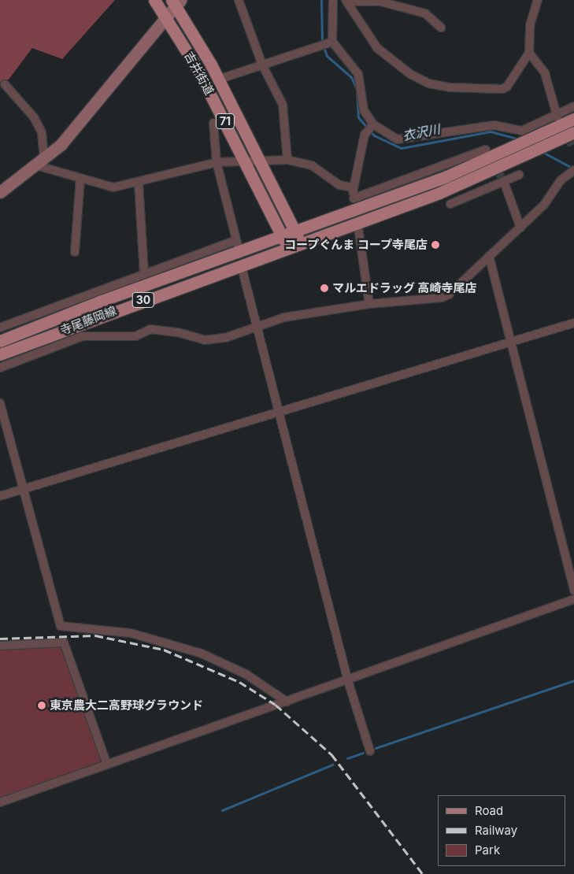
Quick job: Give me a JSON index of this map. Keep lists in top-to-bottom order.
{
  "streets": {
    "main road": [
      "吉井街道",
      "71",
      "30",
      "寺尾藤岡線"
    ]
  },
  "crossings": [
    ["吉井街道", "寺尾藤岡線"]
  ],
  "water": ["衣沢川"],
  "places": ["コープぐんま コープ寺尾店", "マルエドラッグ 高崎寺尾店", "東京農大二高野球グラウンド"],
  "legend": ["Road", "Railway", "Park"]
}
